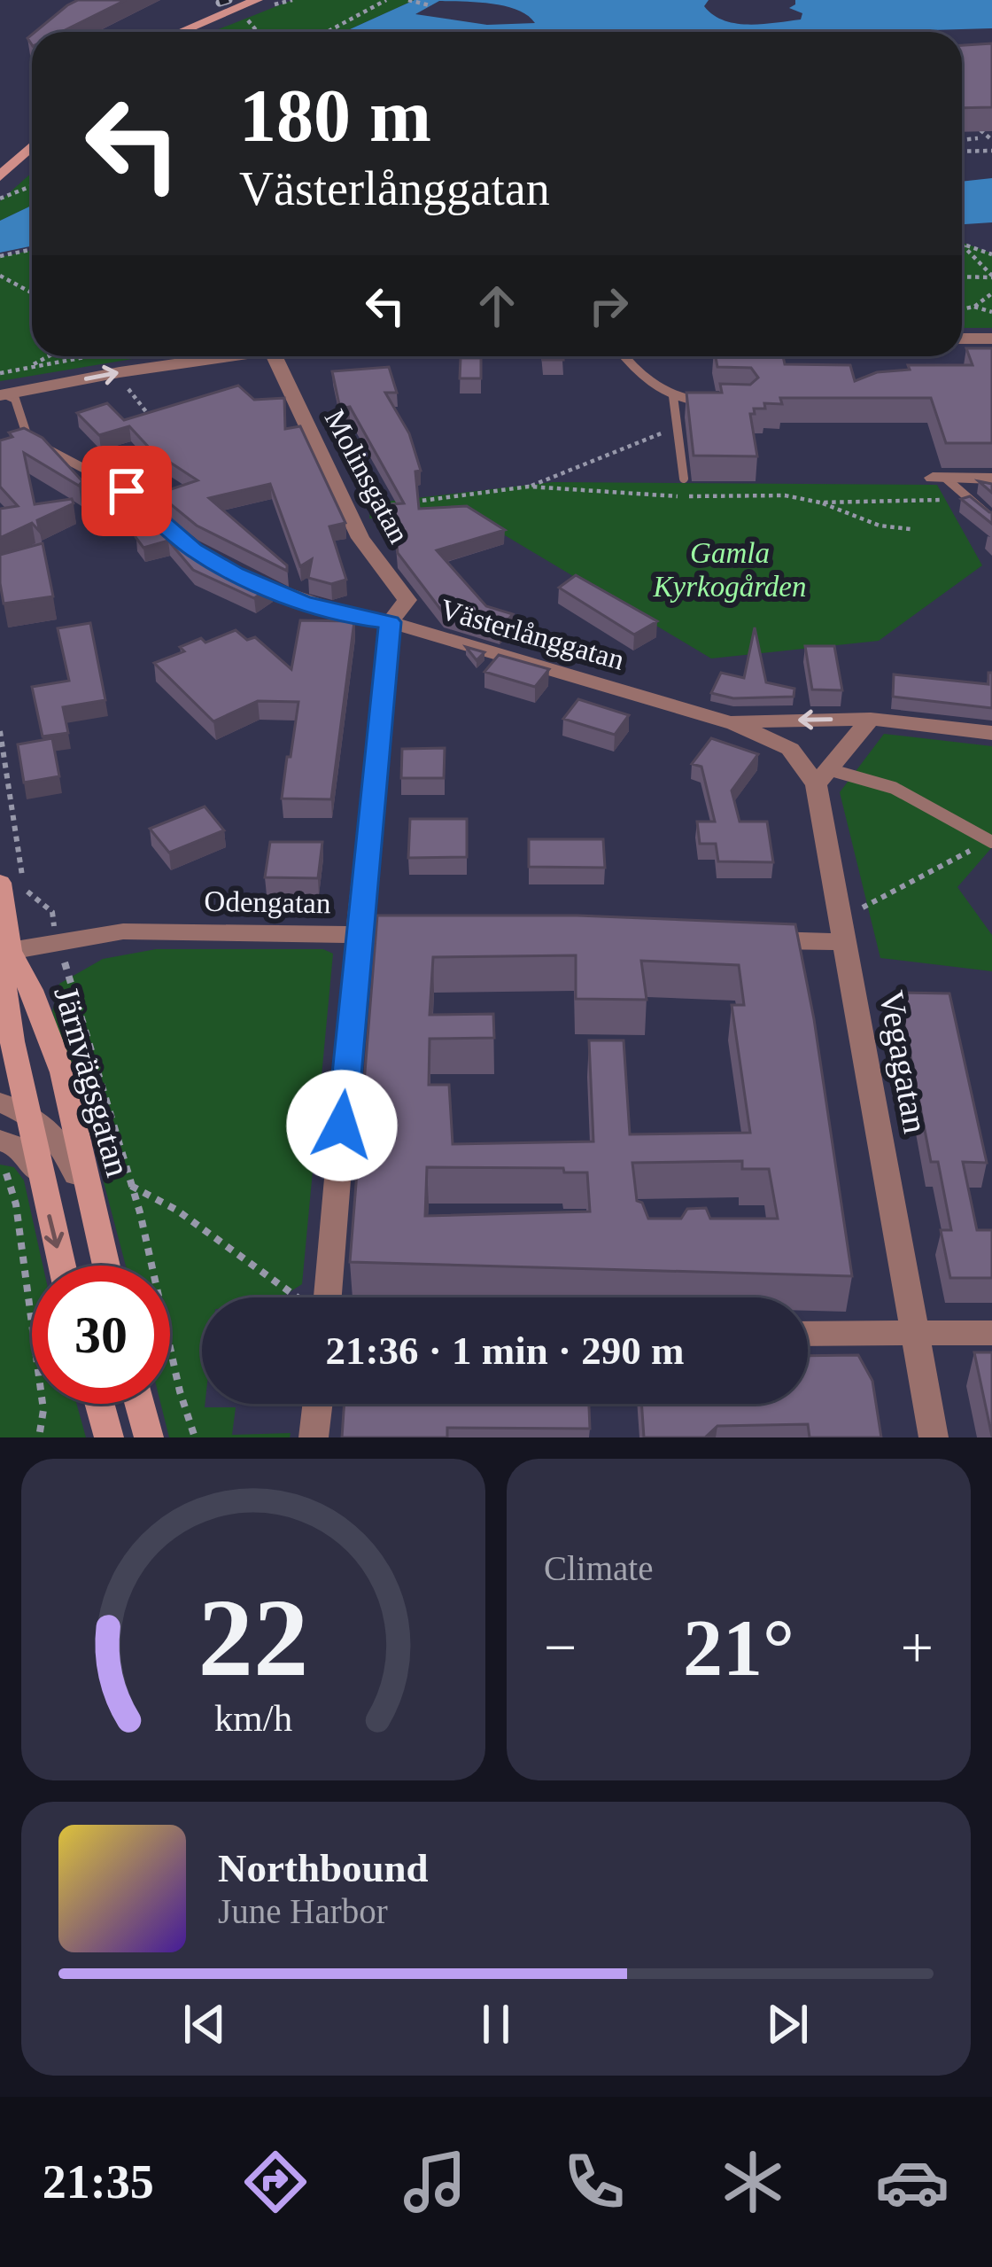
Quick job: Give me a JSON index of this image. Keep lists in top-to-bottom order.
{
  "streets": {
    "main road": ["Järnvägsgatan"],
    "street": [
      "Molinsgatan",
      "Västerlånggatan",
      "Odengatan",
      "Vegagatan"
    ]
  },
  "crossings": [
    ["Molinsgatan", "Västerlånggatan"],
    ["Odengatan", "Järnvägsgatan"]
  ],
  "parks": ["Gamla Kyrkogården"],
  "page": {
    "turn": ["180 m", "Västerlånggatan"],
    "limit": "30",
    "trip": "21:36 · 1 min · 290 m",
    "tile": "Climate",
    "heat": ["−", "21°", "+"],
    "song": ["Northbound", "June Harbor"],
    "tabs": "21:35",
    "gauge": ["22", "km/h"]
  }
}
